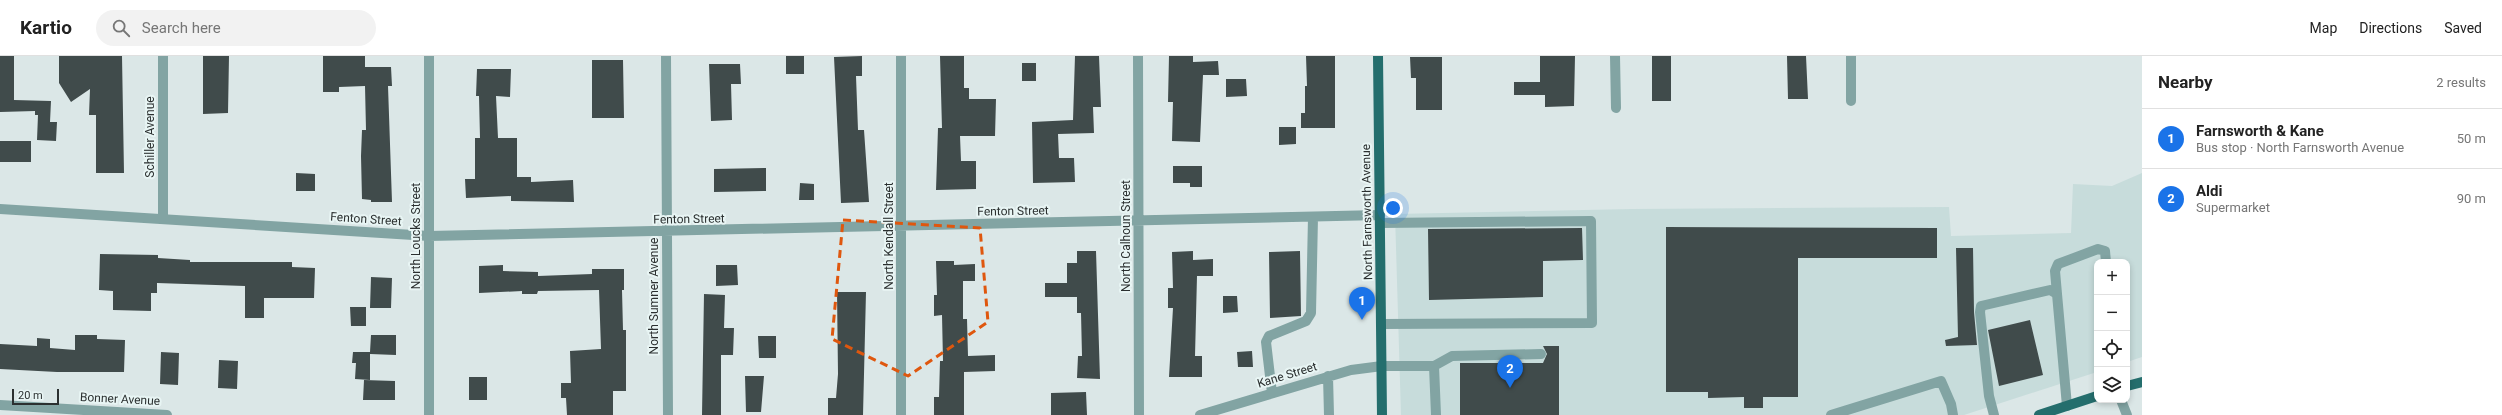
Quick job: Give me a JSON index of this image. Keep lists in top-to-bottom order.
{
  "streets": {
    "main road": ["North Farnsworth Avenue"],
    "street": [
      "Schiller Avenue",
      "Fenton Street",
      "North Loucks Street",
      "North Kendall Street",
      "North Calhoun Street",
      "North Sumner Avenue",
      "Kane Street",
      "Bonner Avenue"
    ]
  },
  "crossings": [
    ["Schiller Avenue", "Fenton Street"],
    ["Fenton Street", "North Farnsworth Avenue"],
    ["Fenton Street", "North Loucks Street"],
    ["Fenton Street", "North Kendall Street"],
    ["Fenton Street", "North Calhoun Street"],
    ["Fenton Street", "North Sumner Avenue"],
    ["North Farnsworth Avenue", "Kane Street"]
  ],
  "scale_bar": "20 m",
  "page": {
    "header": "Kartio",
    "search": "Search here",
    "nav": ["Map", "Directions", "Saved"],
    "heading": ["Nearby", "2 results"],
    "list": [
      {
        "mark": "1",
        "name": "Farnsworth & Kane",
        "note": "Bus stop · North Farnsworth Avenue",
        "value": "50 m"
      },
      {
        "mark": "2",
        "name": "Aldi",
        "note": "Supermarket",
        "value": "90 m"
      }
    ],
    "map_buttons": ["+", "−"],
    "pins": ["1", "2"],
    "scale": "20 m"
  }
}
